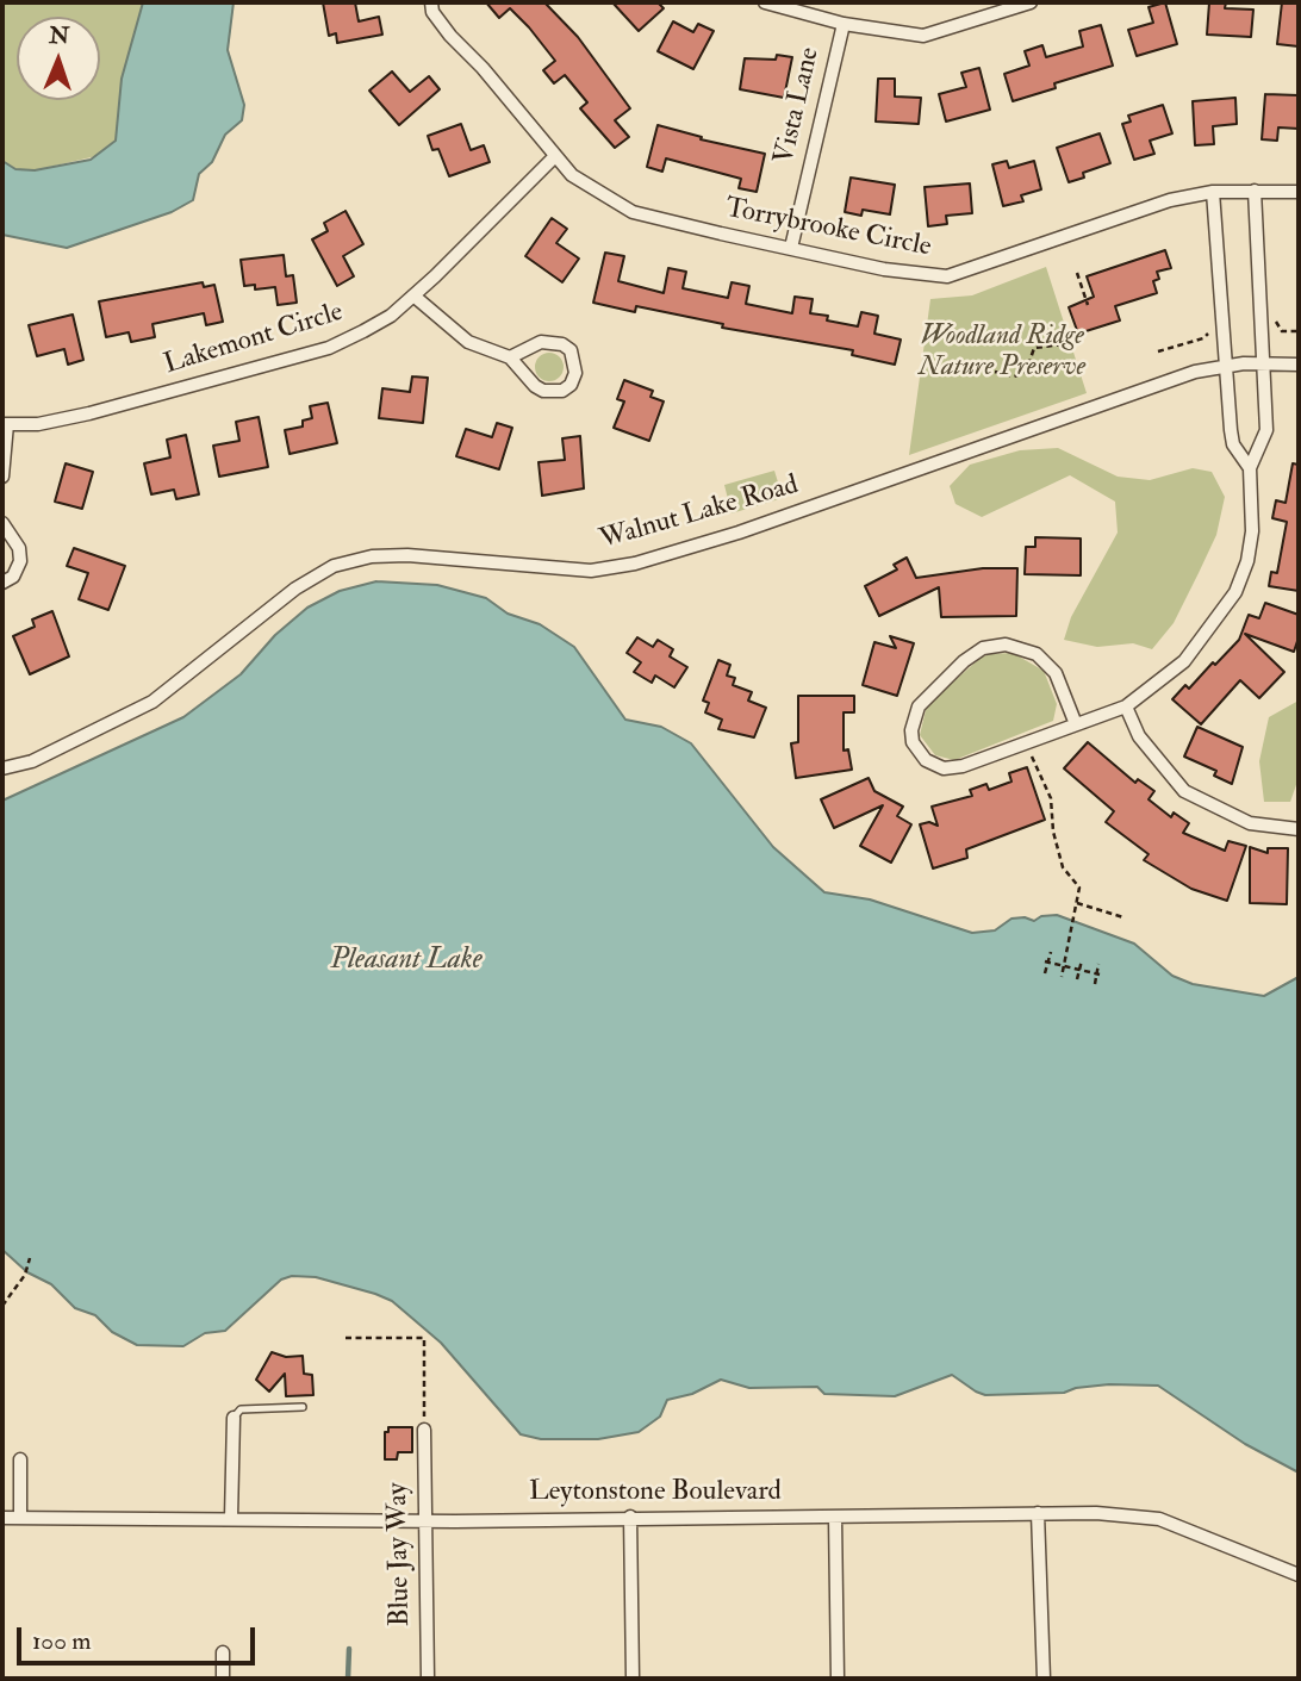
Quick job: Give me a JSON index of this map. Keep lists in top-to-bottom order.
{
  "streets": {
    "street": [
      "Vista Lane",
      "Torrybrooke Circle",
      "Lakemont Circle",
      "Walnut Lake Road",
      "Leytonstone Boulevard",
      "Blue Jay Way"
    ]
  },
  "crossings": [
    ["Vista Lane", "Torrybrooke Circle"],
    ["Torrybrooke Circle", "Lakemont Circle"],
    ["Leytonstone Boulevard", "Blue Jay Way"]
  ],
  "water": ["Pleasant Lake"],
  "parks": ["Woodland Ridge Nature Preserve"],
  "scale_bar": "100 m",
  "north": "top"
}
